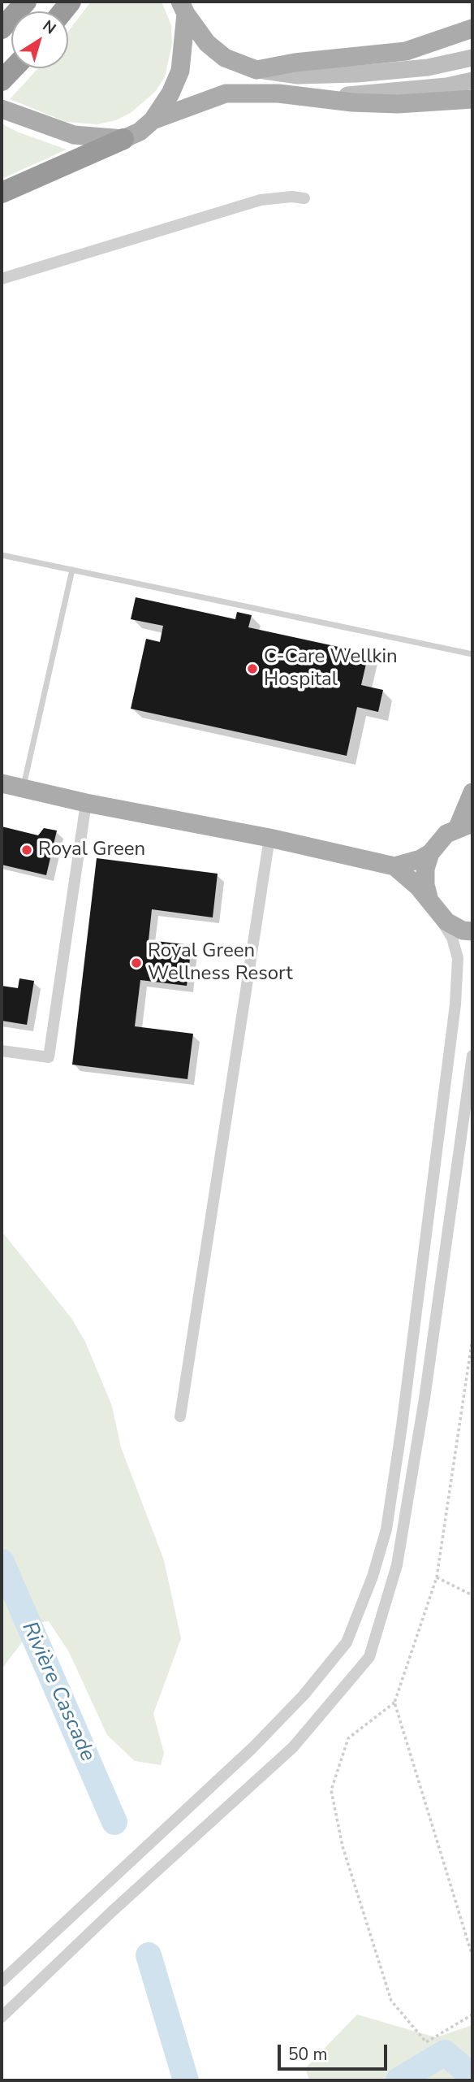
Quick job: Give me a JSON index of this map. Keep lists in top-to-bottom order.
{
  "water": ["Rivière Cascade"],
  "places": ["C-Care Wellkin Hospital", "Royal Green", "Royal Green Wellness Resort"],
  "scale_bar": "50 m",
  "north": "top right"
}
